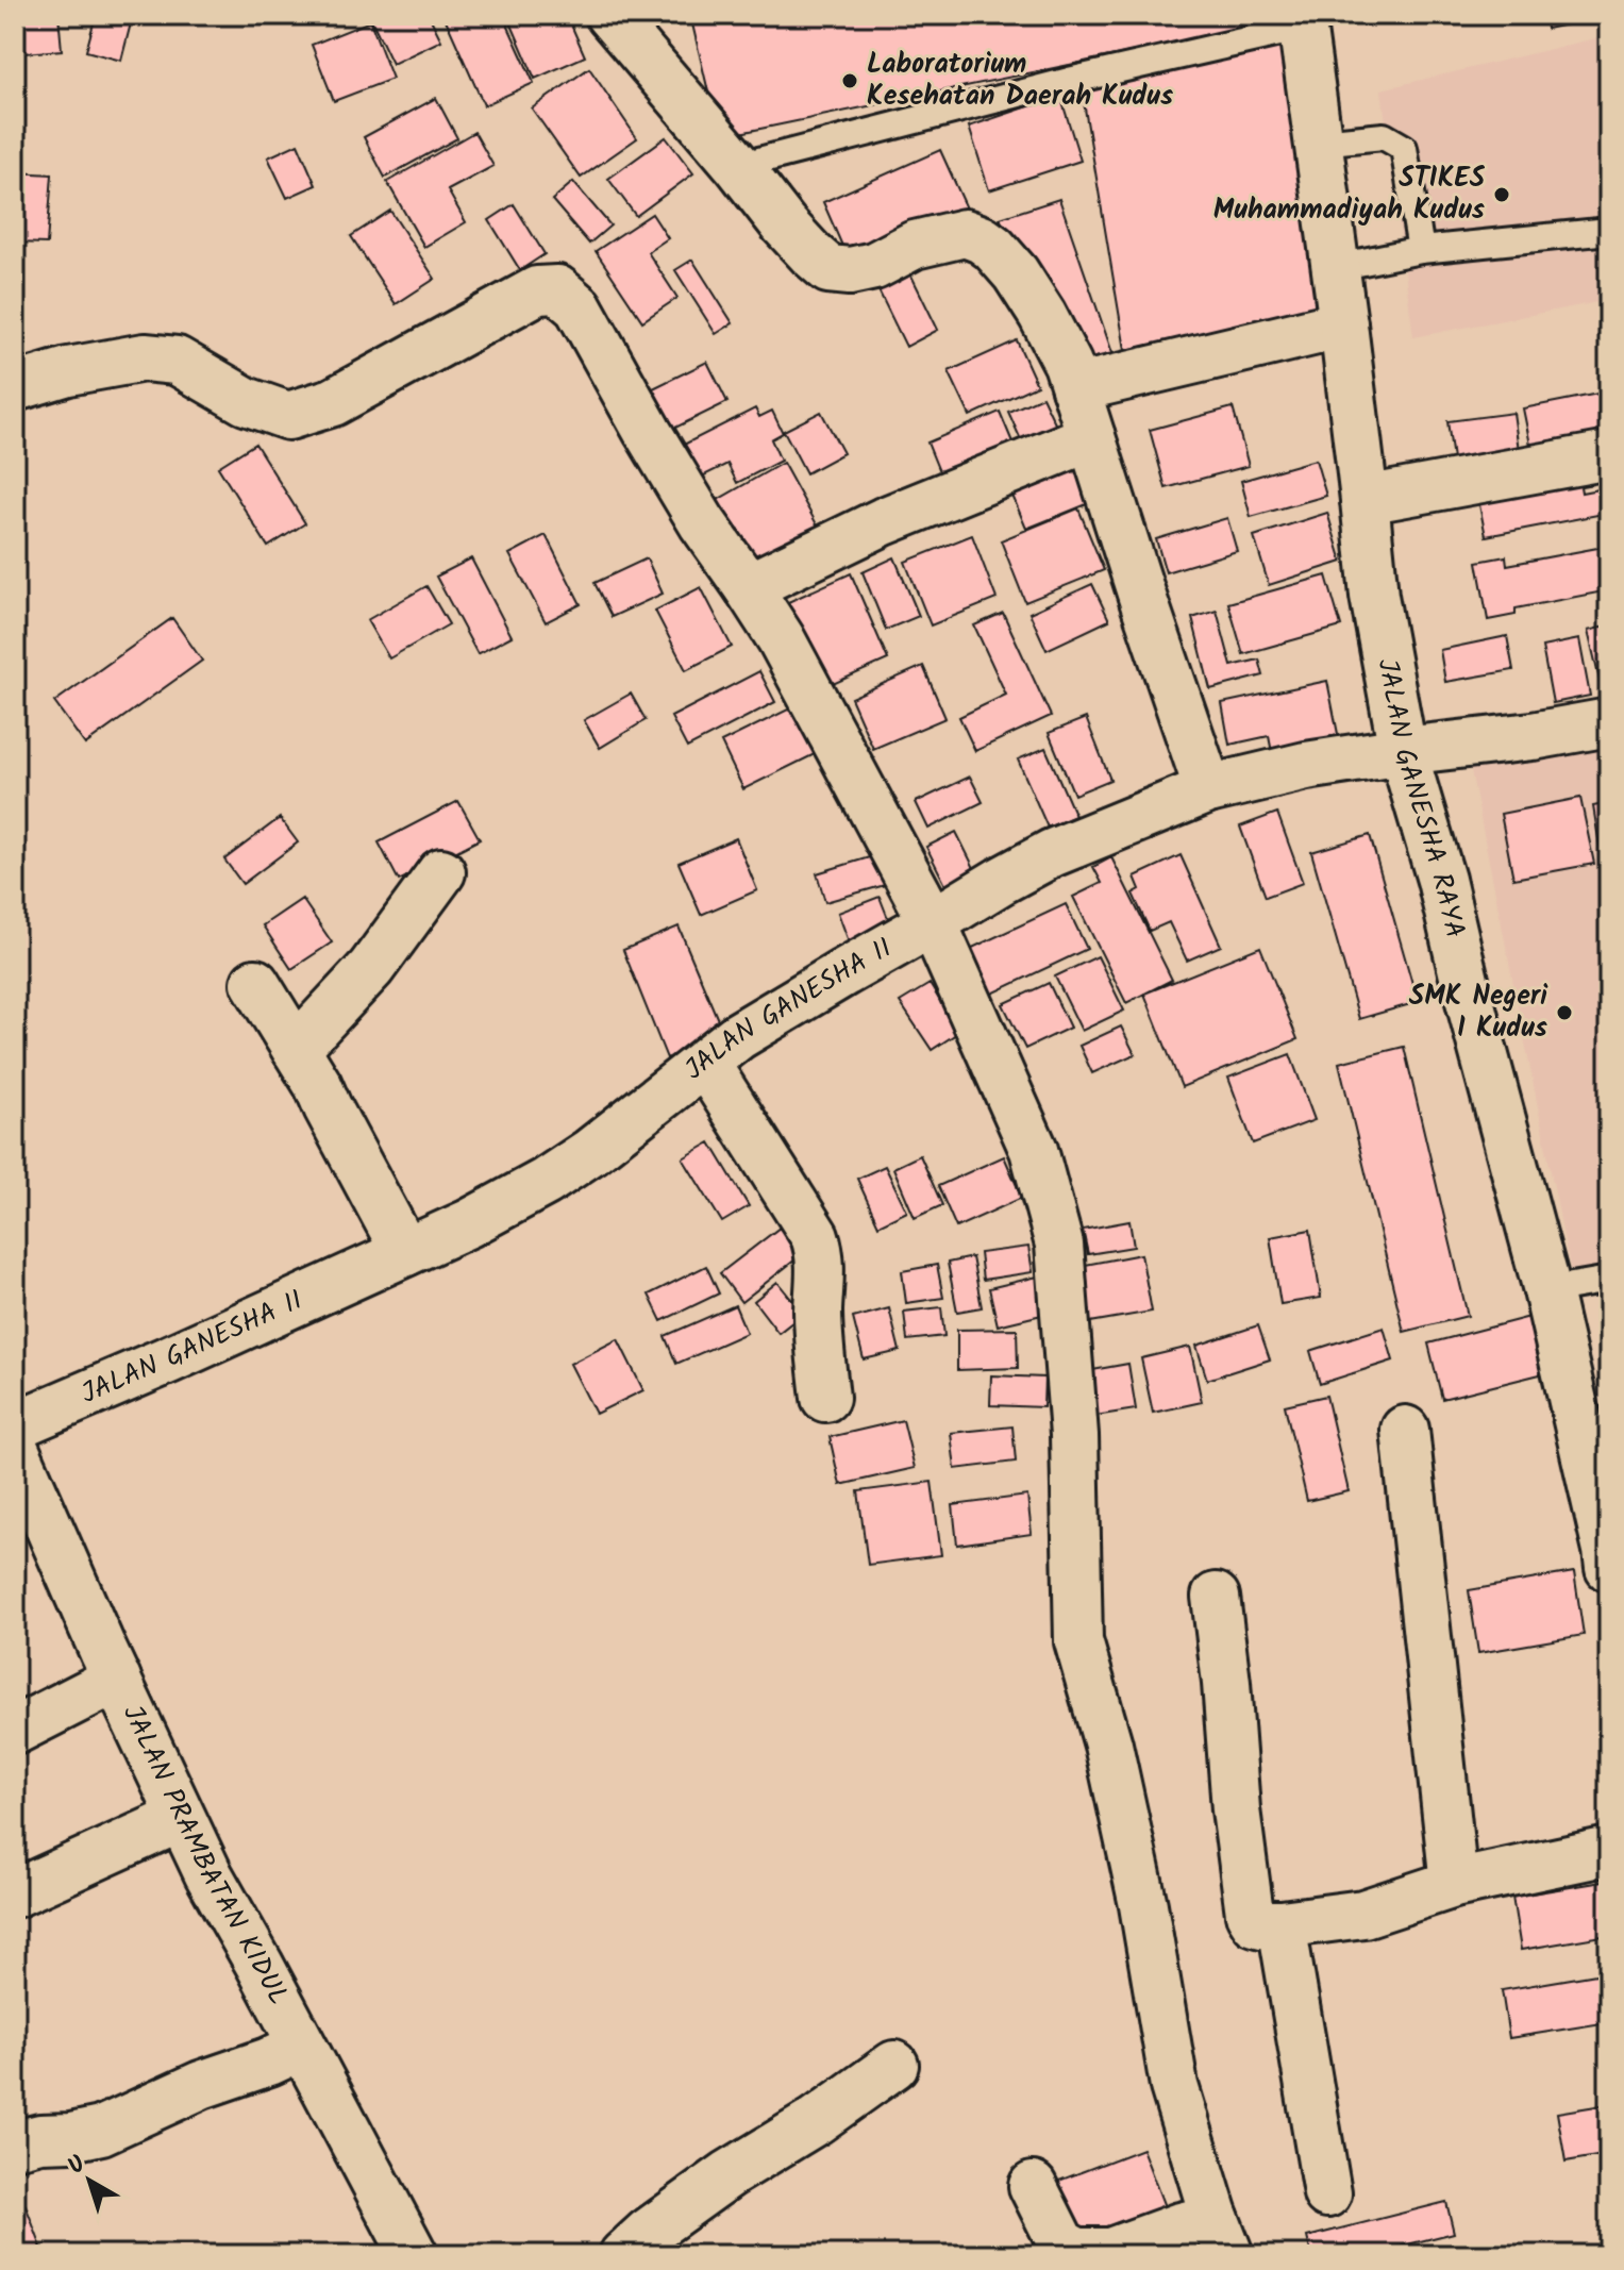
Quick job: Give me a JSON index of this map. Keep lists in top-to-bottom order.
{
  "streets": {
    "street": ["JALAN GANESHA RAYA", "JALAN GANESHA II", "JALAN PRAMBATAN KIDUL"]
  },
  "crossings": [
    ["JALAN GANESHA RAYA", "JALAN GANESHA II"]
  ],
  "places": ["Laboratorium Kesehatan Daerah Kudus", "STIKES Muhammadiyah Kudus", "SMK Negeri I Kudus"],
  "north": "top left"
}
